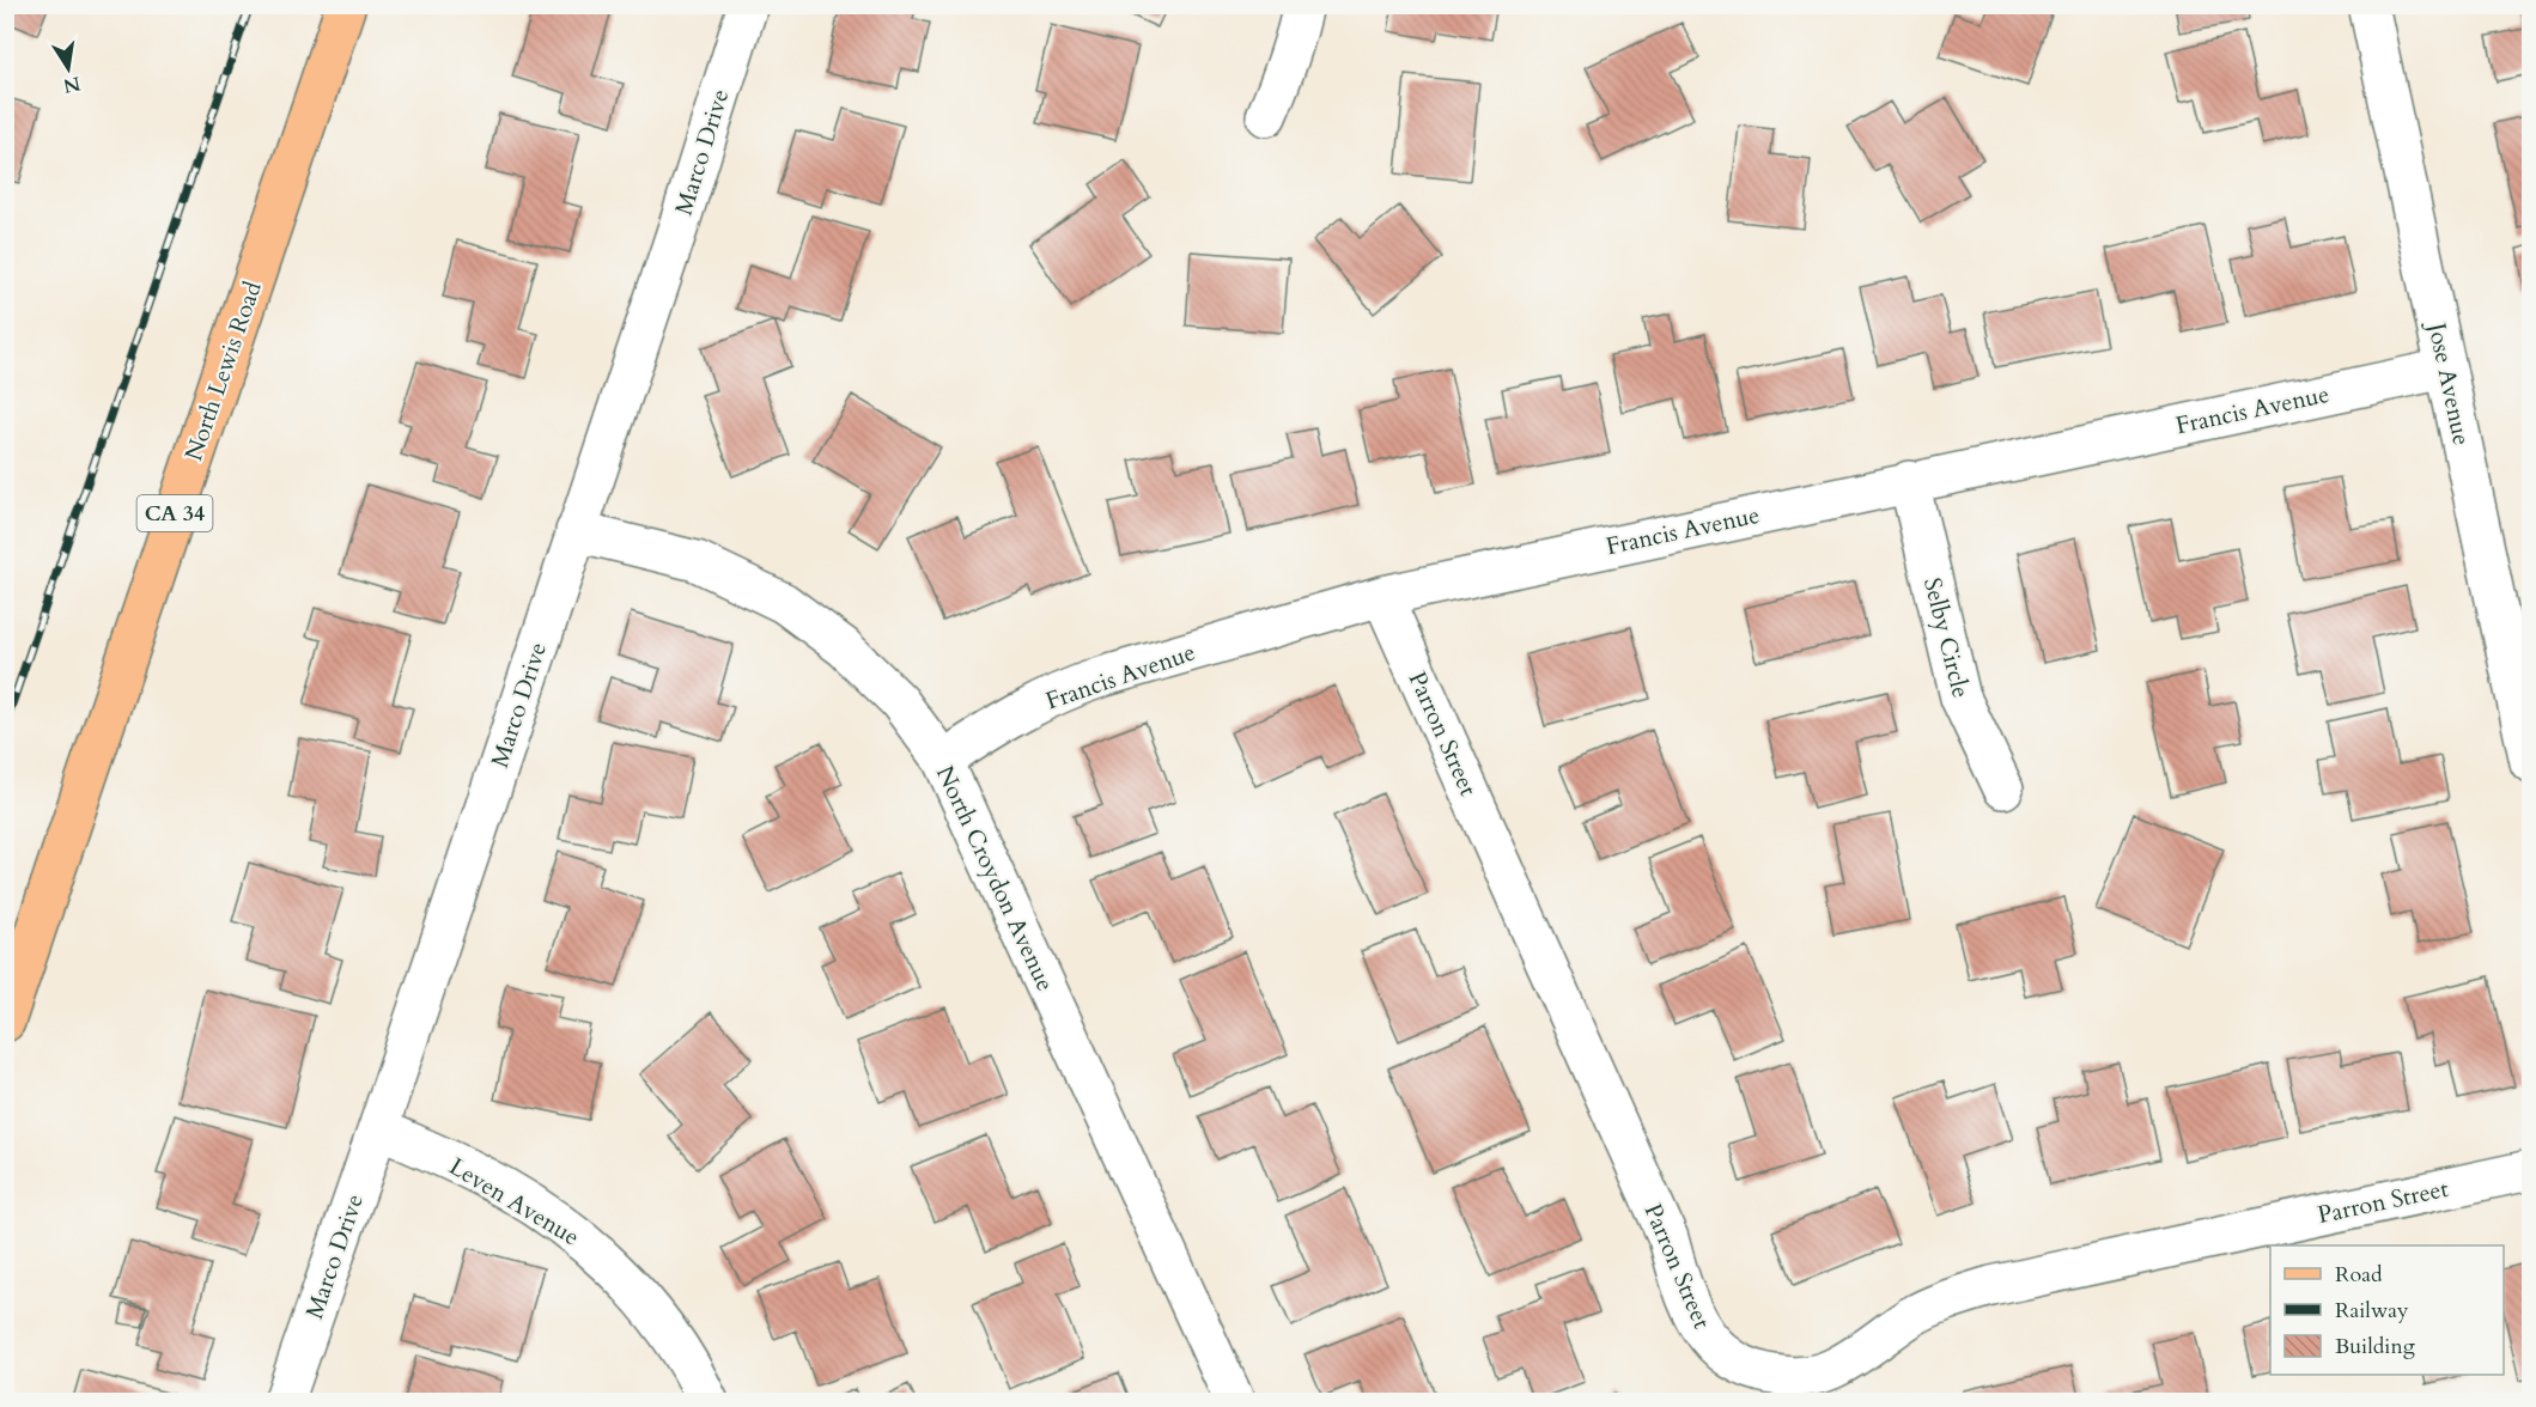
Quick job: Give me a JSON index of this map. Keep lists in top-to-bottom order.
{
  "streets": {
    "main road": ["North Lewis Road", "CA 34"],
    "street": [
      "Marco Drive",
      "Jose Avenue",
      "Francis Avenue",
      "Selby Circle",
      "Parron Street",
      "North Croydon Avenue",
      "Leven Avenue"
    ]
  },
  "crossings": [
    ["Marco Drive", "North Croydon Avenue"],
    ["Marco Drive", "Leven Avenue"],
    ["Jose Avenue", "Francis Avenue"],
    ["Francis Avenue", "Selby Circle"],
    ["Francis Avenue", "Parron Street"],
    ["Francis Avenue", "North Croydon Avenue"]
  ],
  "legend": ["Road", "Railway", "Building"],
  "north": "bottom"
}
